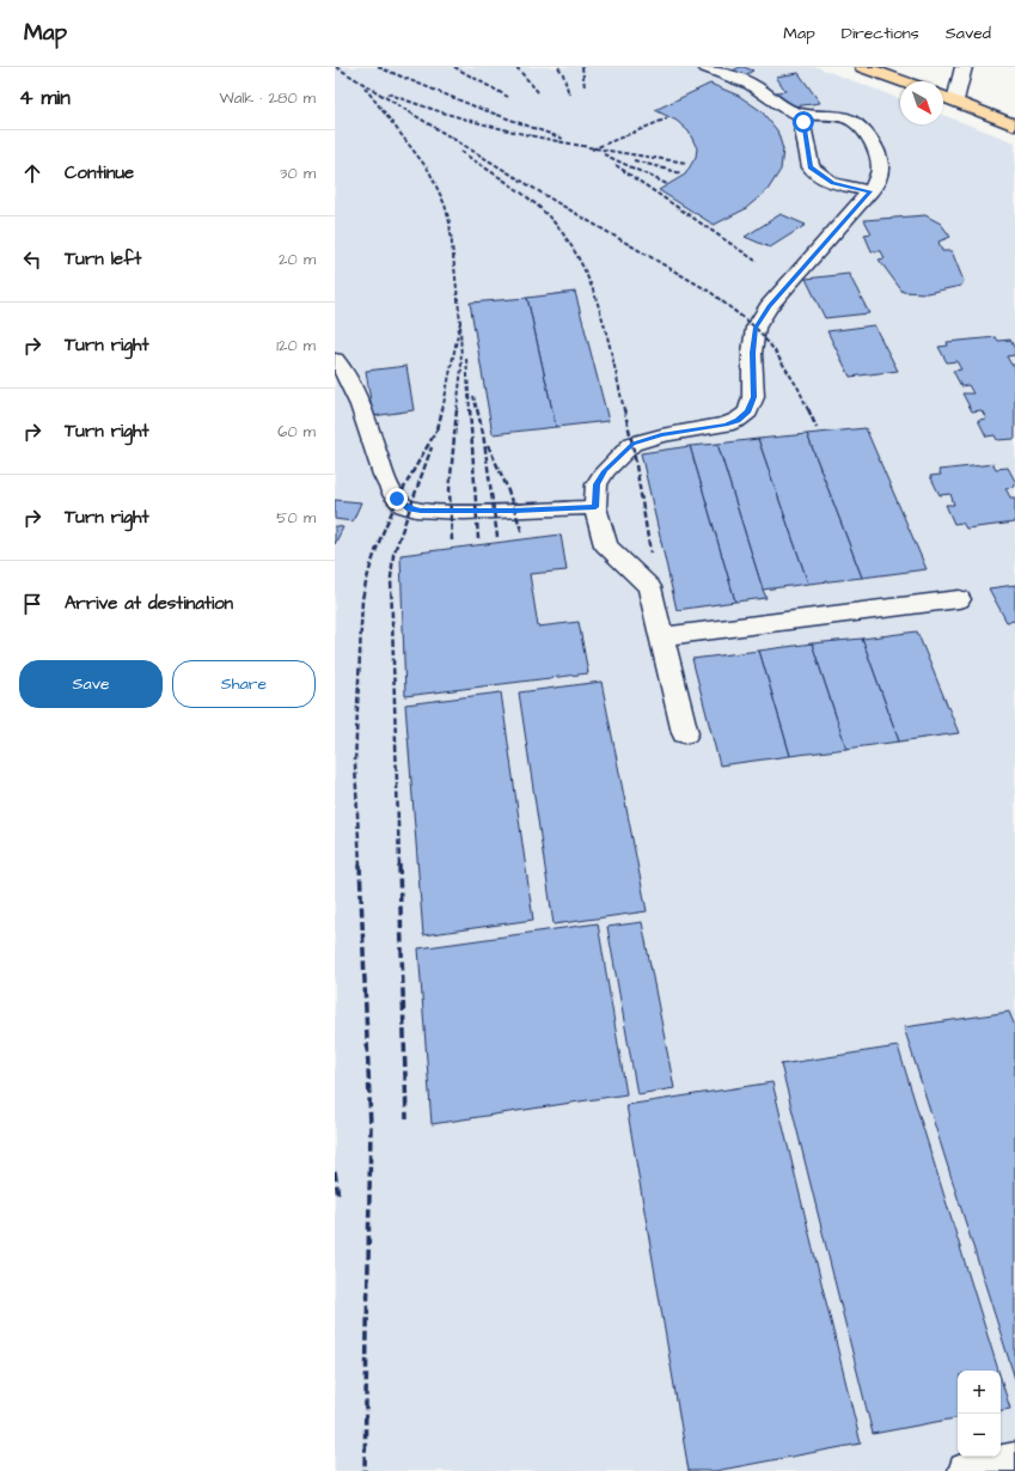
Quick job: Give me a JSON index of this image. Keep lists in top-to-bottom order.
{
  "north": "bottom right",
  "page": {
    "header": "Map",
    "nav": ["Map", "Directions", "Saved"],
    "heading": ["4 min", "Walk · 280 m"],
    "list": [
      ["Continue", "30 m"],
      ["Turn left", "20 m"],
      ["Turn right", "120 m"],
      ["Turn right", "60 m"],
      ["Turn right", "50 m"],
      "Arrive at destination"
    ],
    "buttons": ["Save", "Share"],
    "map_buttons": ["+", "−"]
  }
}
